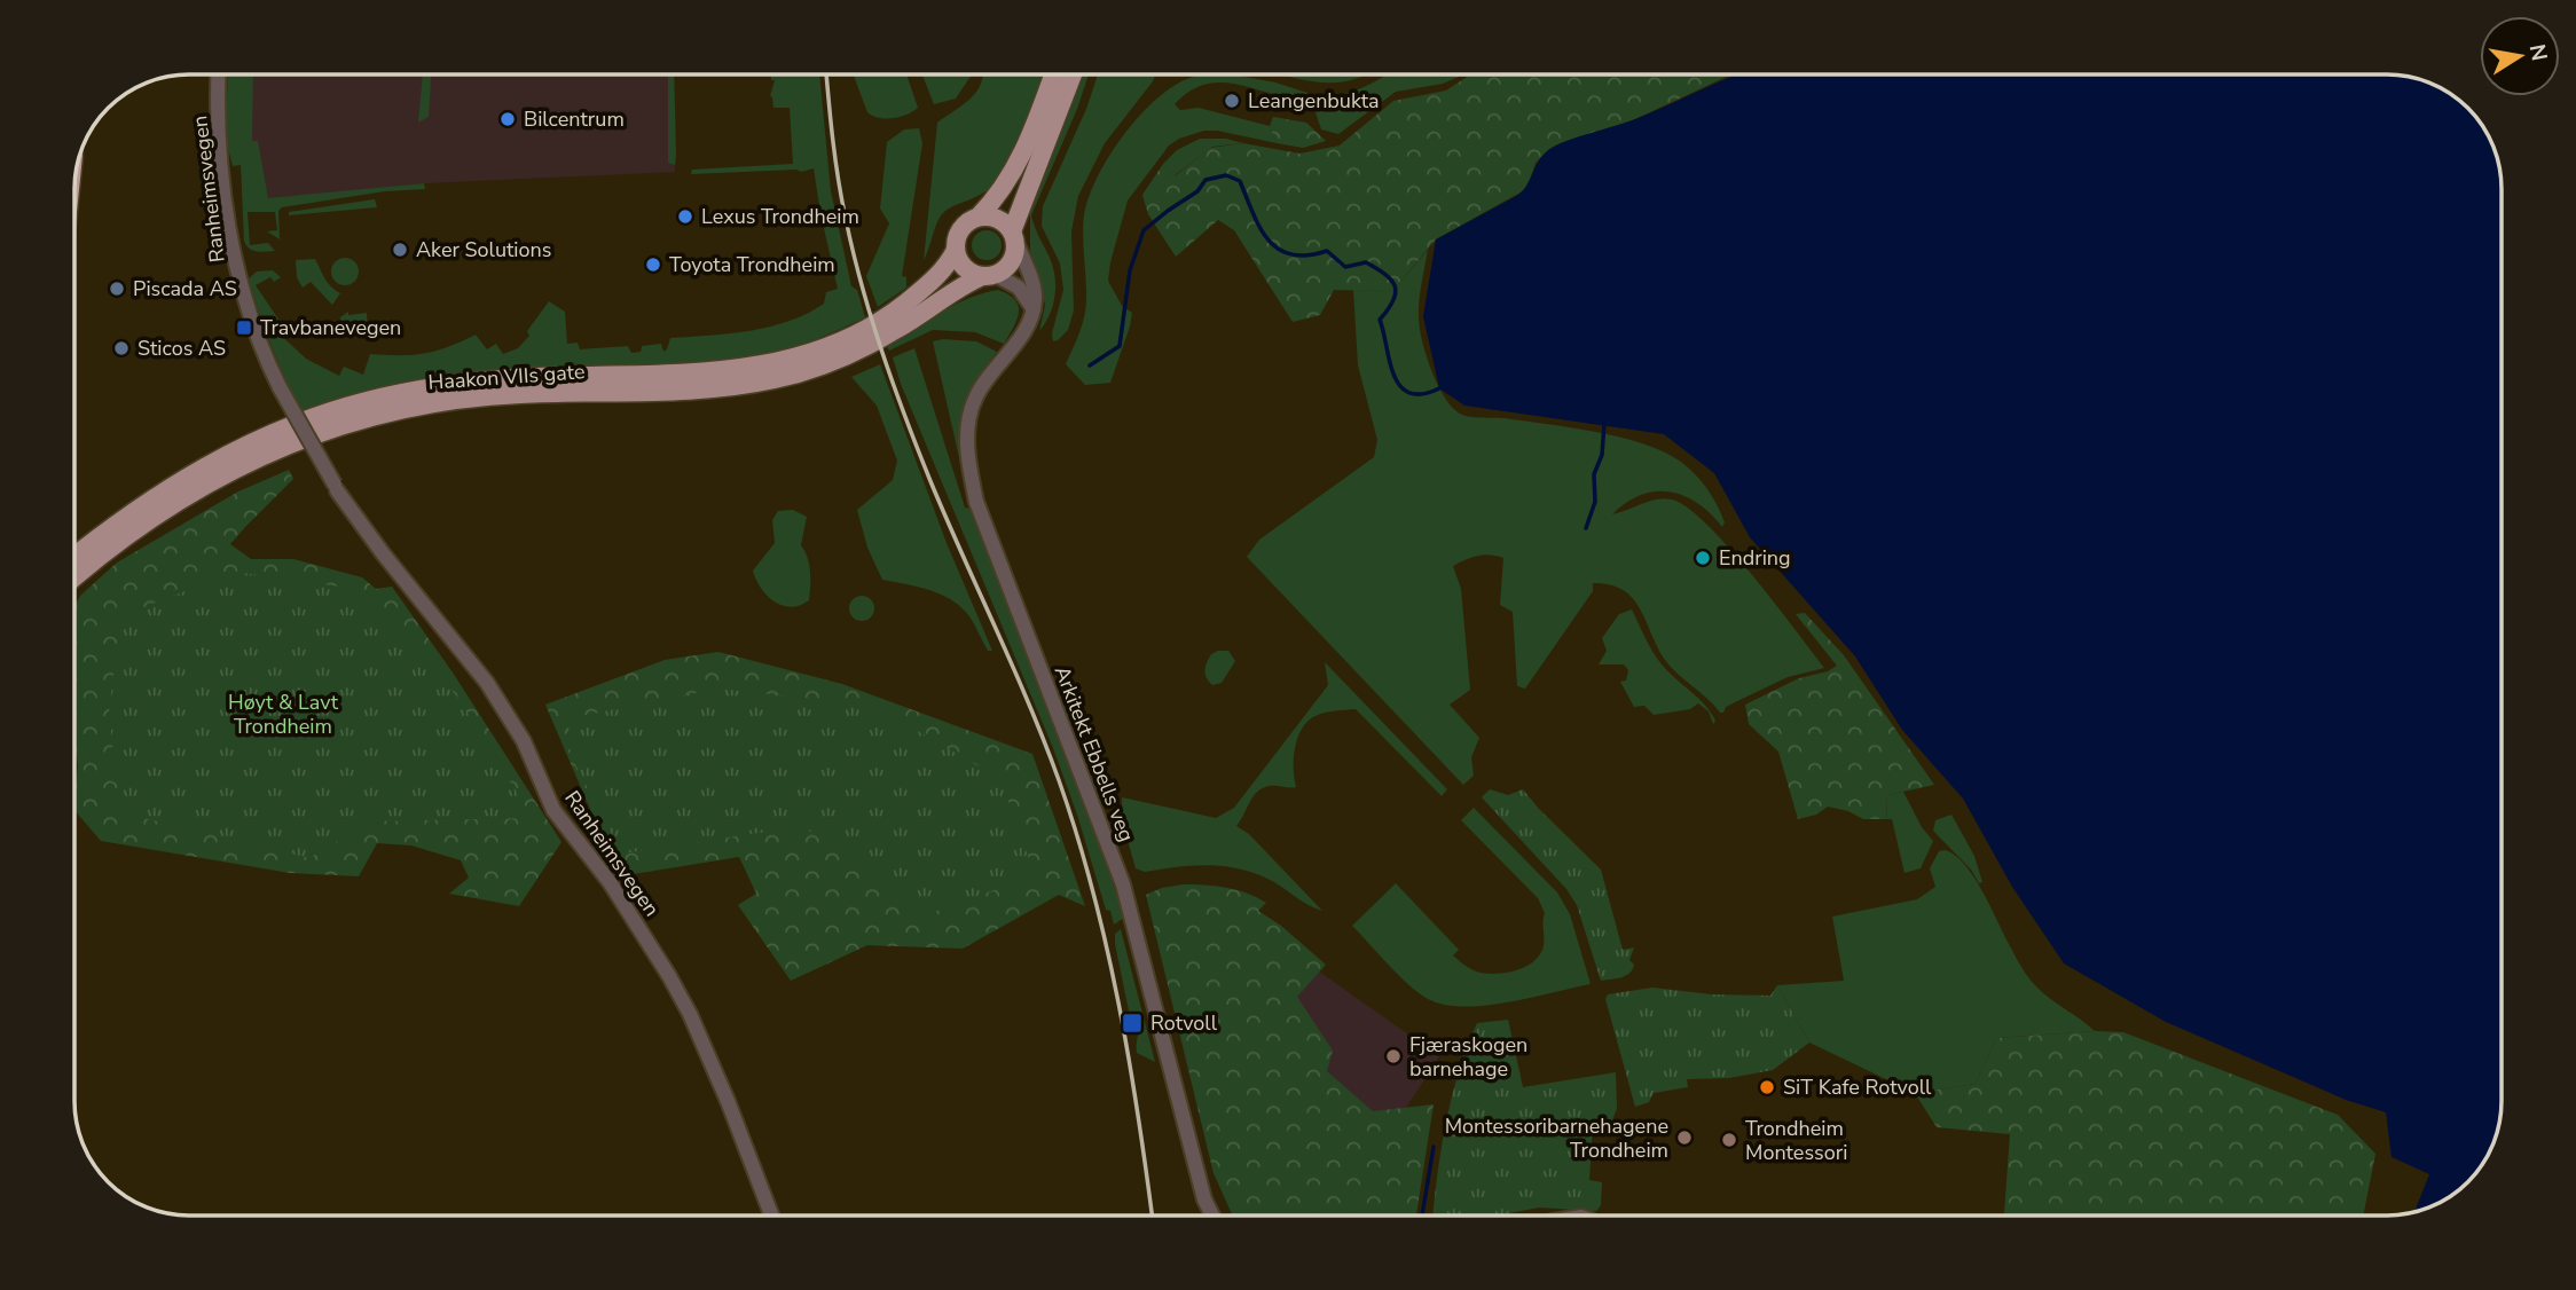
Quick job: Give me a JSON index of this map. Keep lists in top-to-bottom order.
{
  "streets": {
    "main road": ["Haakon VIIs gate"],
    "street": ["Ranheimsvegen", "Arkitekt Ebbells veg"]
  },
  "parks": ["Høyt & Lavt Trondheim"],
  "places": {
    "other": [
      "Leangenbukta",
      "Bilcentrum",
      "Lexus Trondheim",
      "Aker Solutions",
      "Toyota Trondheim",
      "Piscada AS",
      "Sticos AS",
      "Endring",
      "Fjæraskogen barnehage",
      "SiT Kafe Rotvoll",
      "Montessoribarnehagene Trondheim",
      "Trondheim Montessori"
    ],
    "transit": ["Travbanevegen", "Rotvoll"]
  },
  "north": "right"
}
